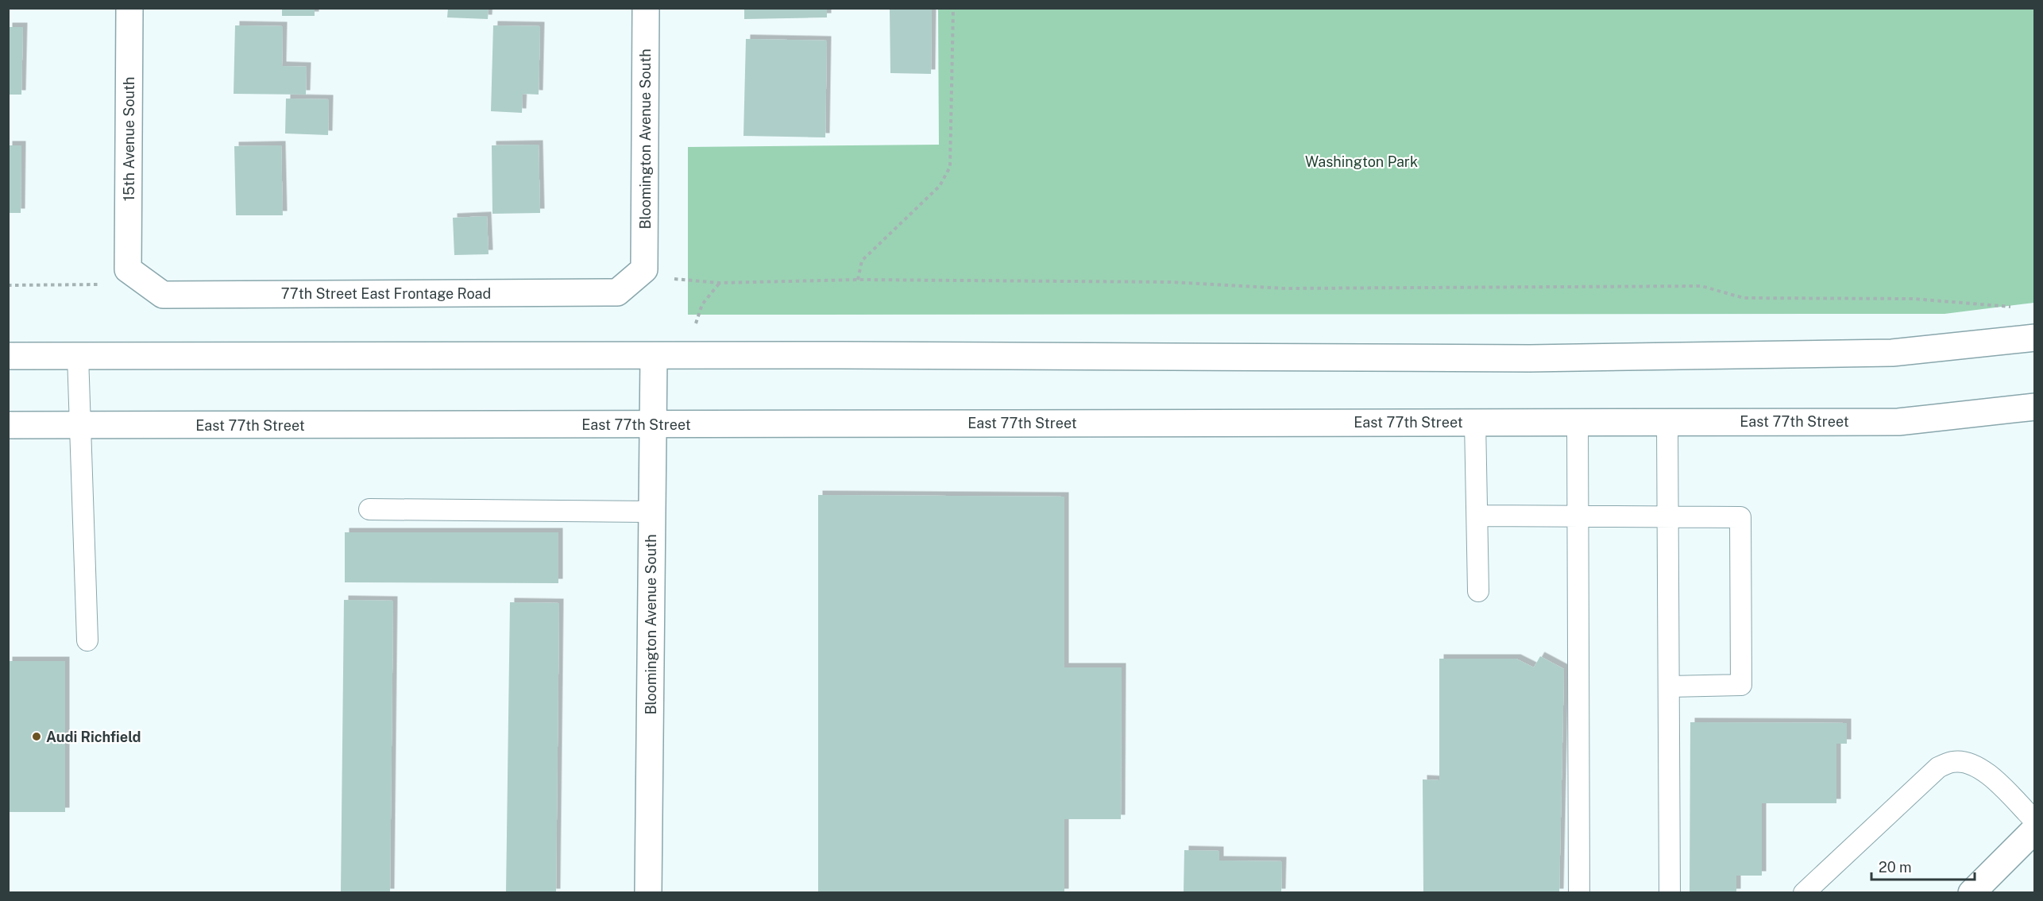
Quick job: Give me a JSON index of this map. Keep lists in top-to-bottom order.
{
  "streets": {
    "street": [
      "15th Avenue South",
      "Bloomington Avenue South",
      "77th Street East Frontage Road",
      "East 77th Street"
    ]
  },
  "crossings": [
    ["15th Avenue South", "77th Street East Frontage Road"],
    ["Bloomington Avenue South", "77th Street East Frontage Road"],
    ["Bloomington Avenue South", "East 77th Street"]
  ],
  "parks": ["Washington Park"],
  "places": ["Audi Richfield"],
  "scale_bar": "20 m"
}
